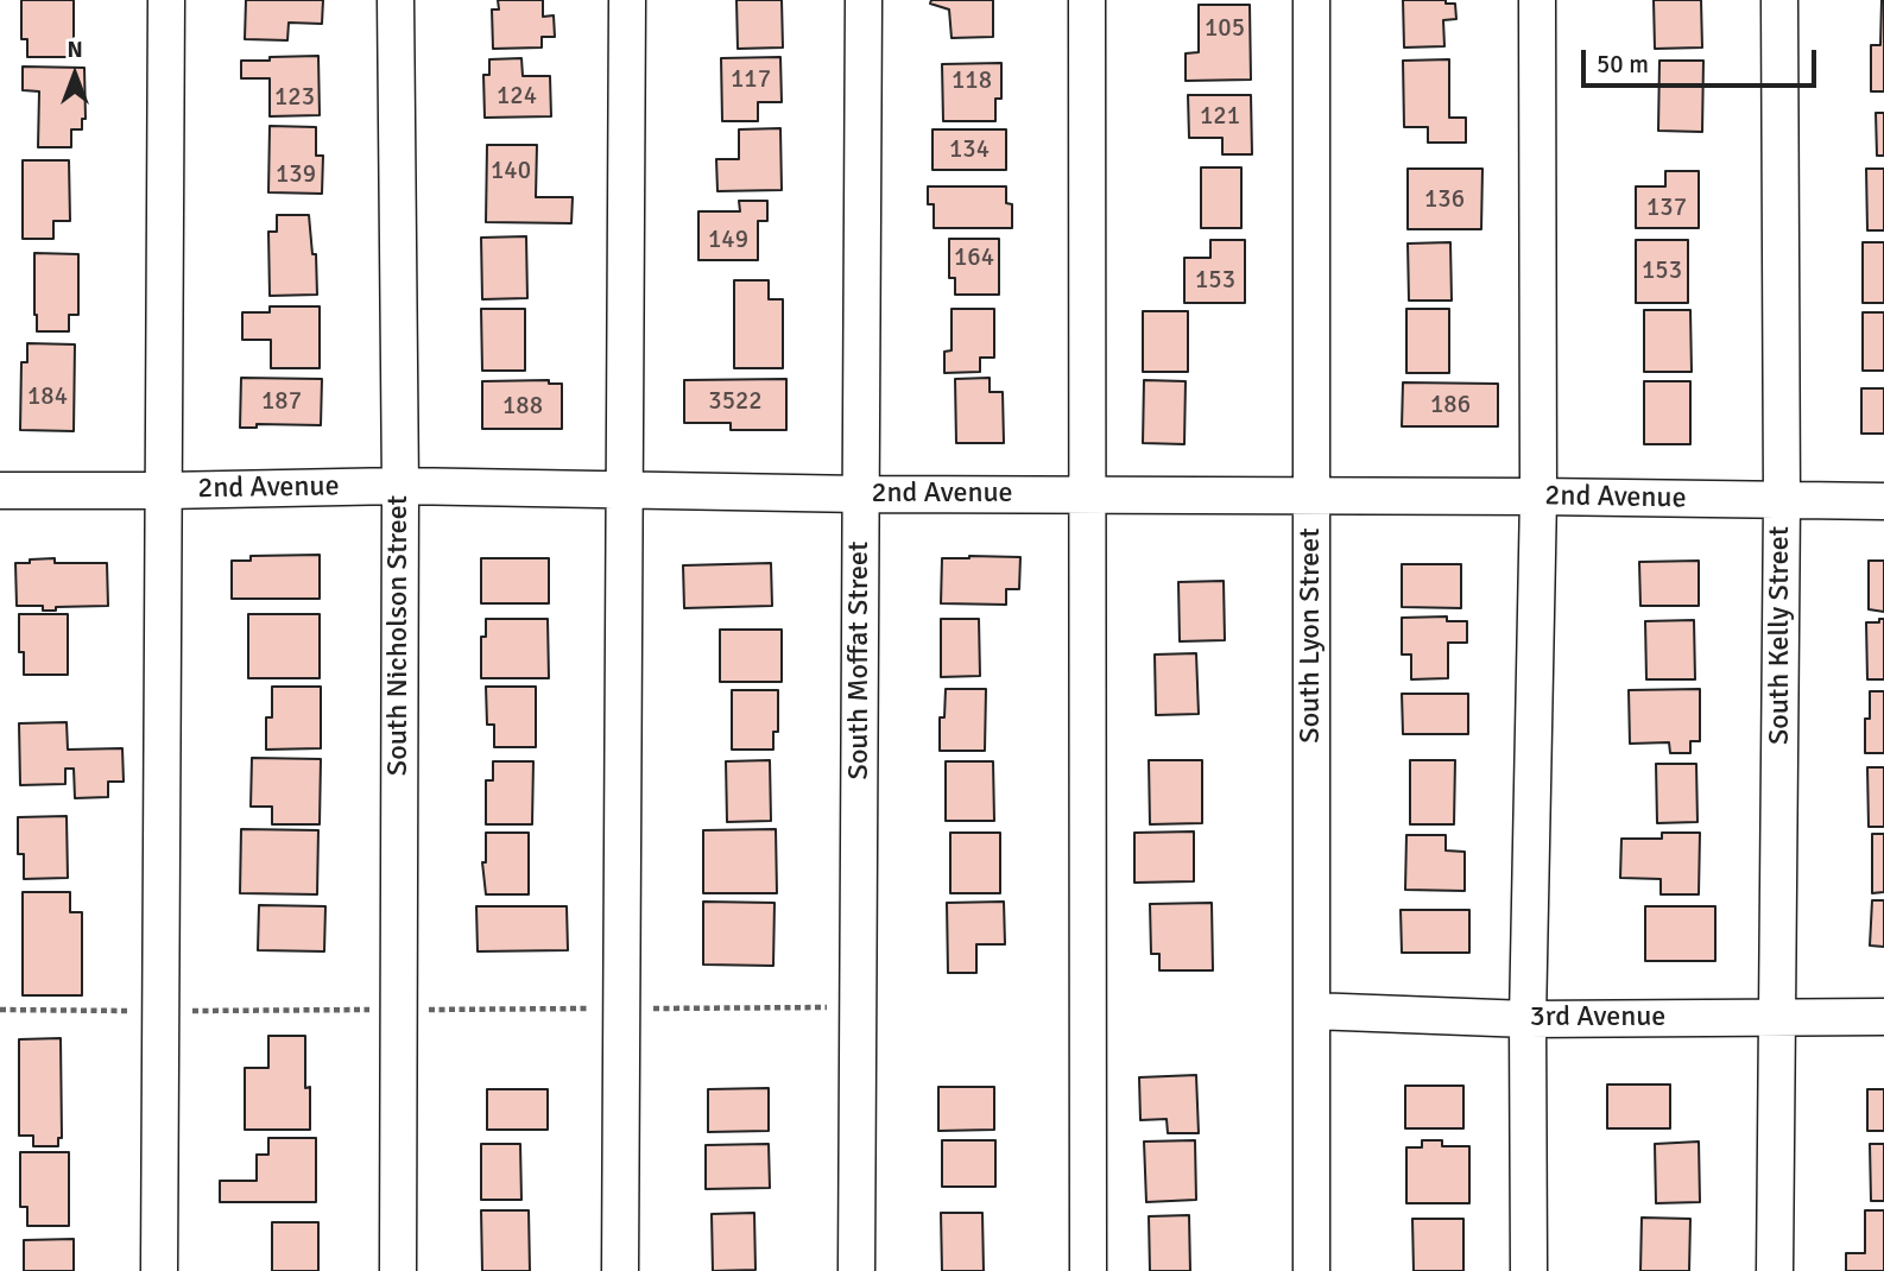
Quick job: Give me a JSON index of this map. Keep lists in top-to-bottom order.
{
  "streets": {
    "street": [
      "2nd Avenue",
      "South Nicholson Street",
      "South Lyon Street",
      "South Kelly Street",
      "South Moffat Street",
      "3rd Avenue"
    ]
  },
  "crossings": [
    ["2nd Avenue", "South Nicholson Street"],
    ["2nd Avenue", "South Lyon Street"],
    ["2nd Avenue", "South Kelly Street"],
    ["2nd Avenue", "South Moffat Street"],
    ["South Lyon Street", "3rd Avenue"],
    ["South Kelly Street", "3rd Avenue"]
  ],
  "house_numbers": [
    "105",
    "117",
    "118",
    "124",
    "123",
    "121",
    "134",
    "140",
    "139",
    "136",
    "137",
    "149",
    "164",
    "153",
    "153",
    "184",
    "187",
    "3522",
    "186",
    "188"
  ],
  "scale_bar": "50 m",
  "north": "top"
}
